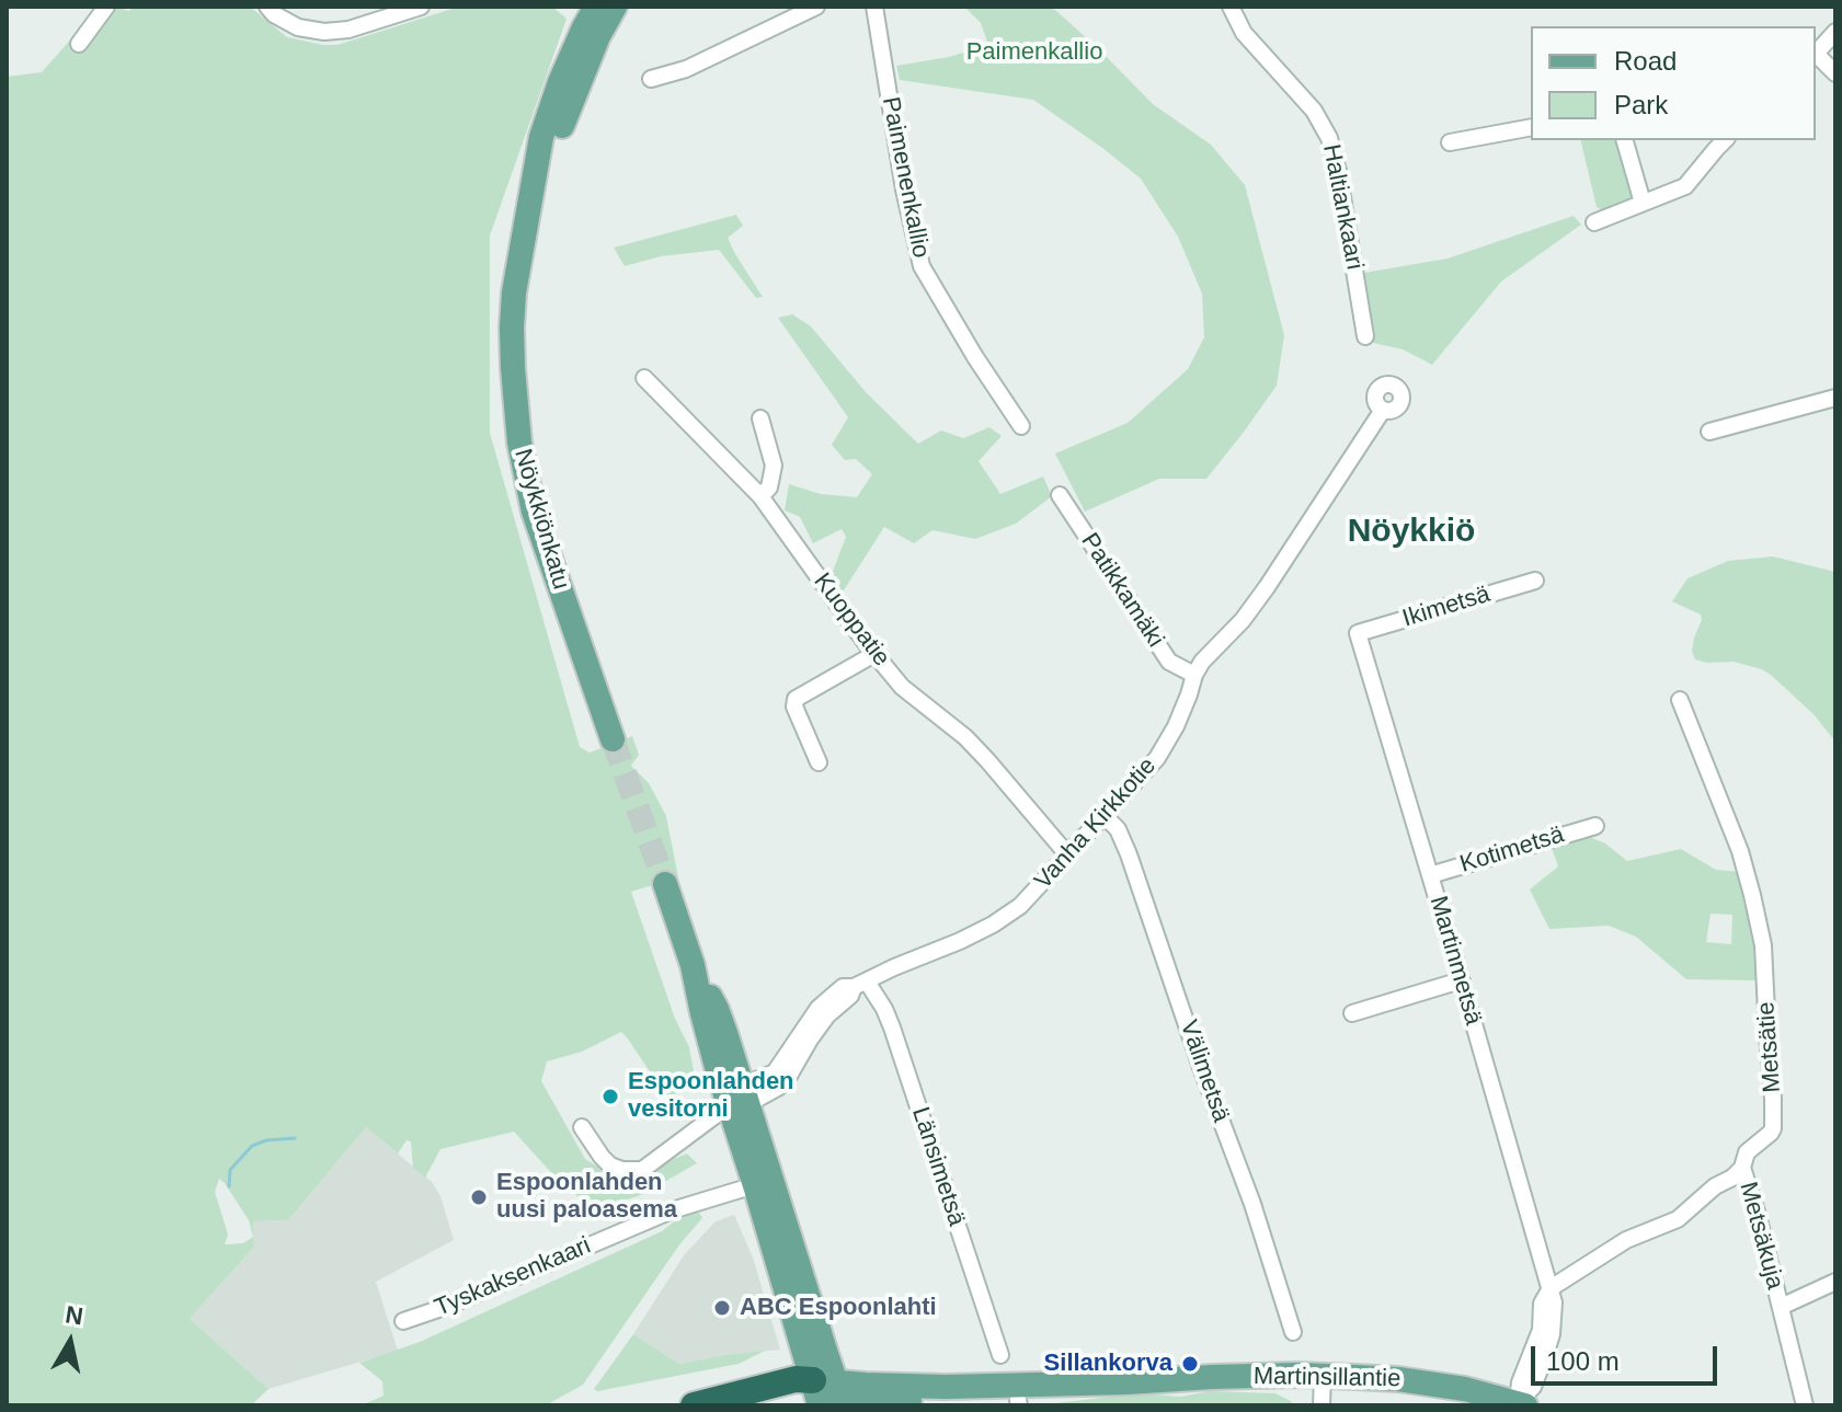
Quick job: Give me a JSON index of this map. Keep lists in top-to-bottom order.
{
  "streets": {
    "main road": ["Nöykkiönkatu", "Martinsillantie"],
    "street": [
      "Paimenenkallio",
      "Haltiankaari",
      "Patikkamäki",
      "Ikimetsä",
      "Kuoppatie",
      "Vanha Kirkkotie",
      "Kotimetsä",
      "Martinmetsä",
      "Metsätie",
      "Välimetsä",
      "Länsimetsä",
      "Metsäkuja",
      "Tyskaksenkaari"
    ]
  },
  "crossings": [
    ["Patikkamäki", "Vanha Kirkkotie"],
    ["Ikimetsä", "Martinmetsä"],
    ["Kuoppatie", "Vanha Kirkkotie"],
    ["Vanha Kirkkotie", "Välimetsä"],
    ["Vanha Kirkkotie", "Länsimetsä"],
    ["Kotimetsä", "Martinmetsä"],
    ["Martinmetsä", "Metsätie"],
    ["Martinmetsä", "Martinsillantie"],
    ["Metsätie", "Metsäkuja"]
  ],
  "districts": ["Nöykkiö"],
  "parks": ["Paimenkallio"],
  "places": [
    "Espoonlahden vesitorni",
    "Espoonlahden uusi paloasema",
    "ABC Espoonlahti",
    "Sillankorva"
  ],
  "legend": ["Road", "Park"],
  "scale_bar": "100 m",
  "north": "top"
}
